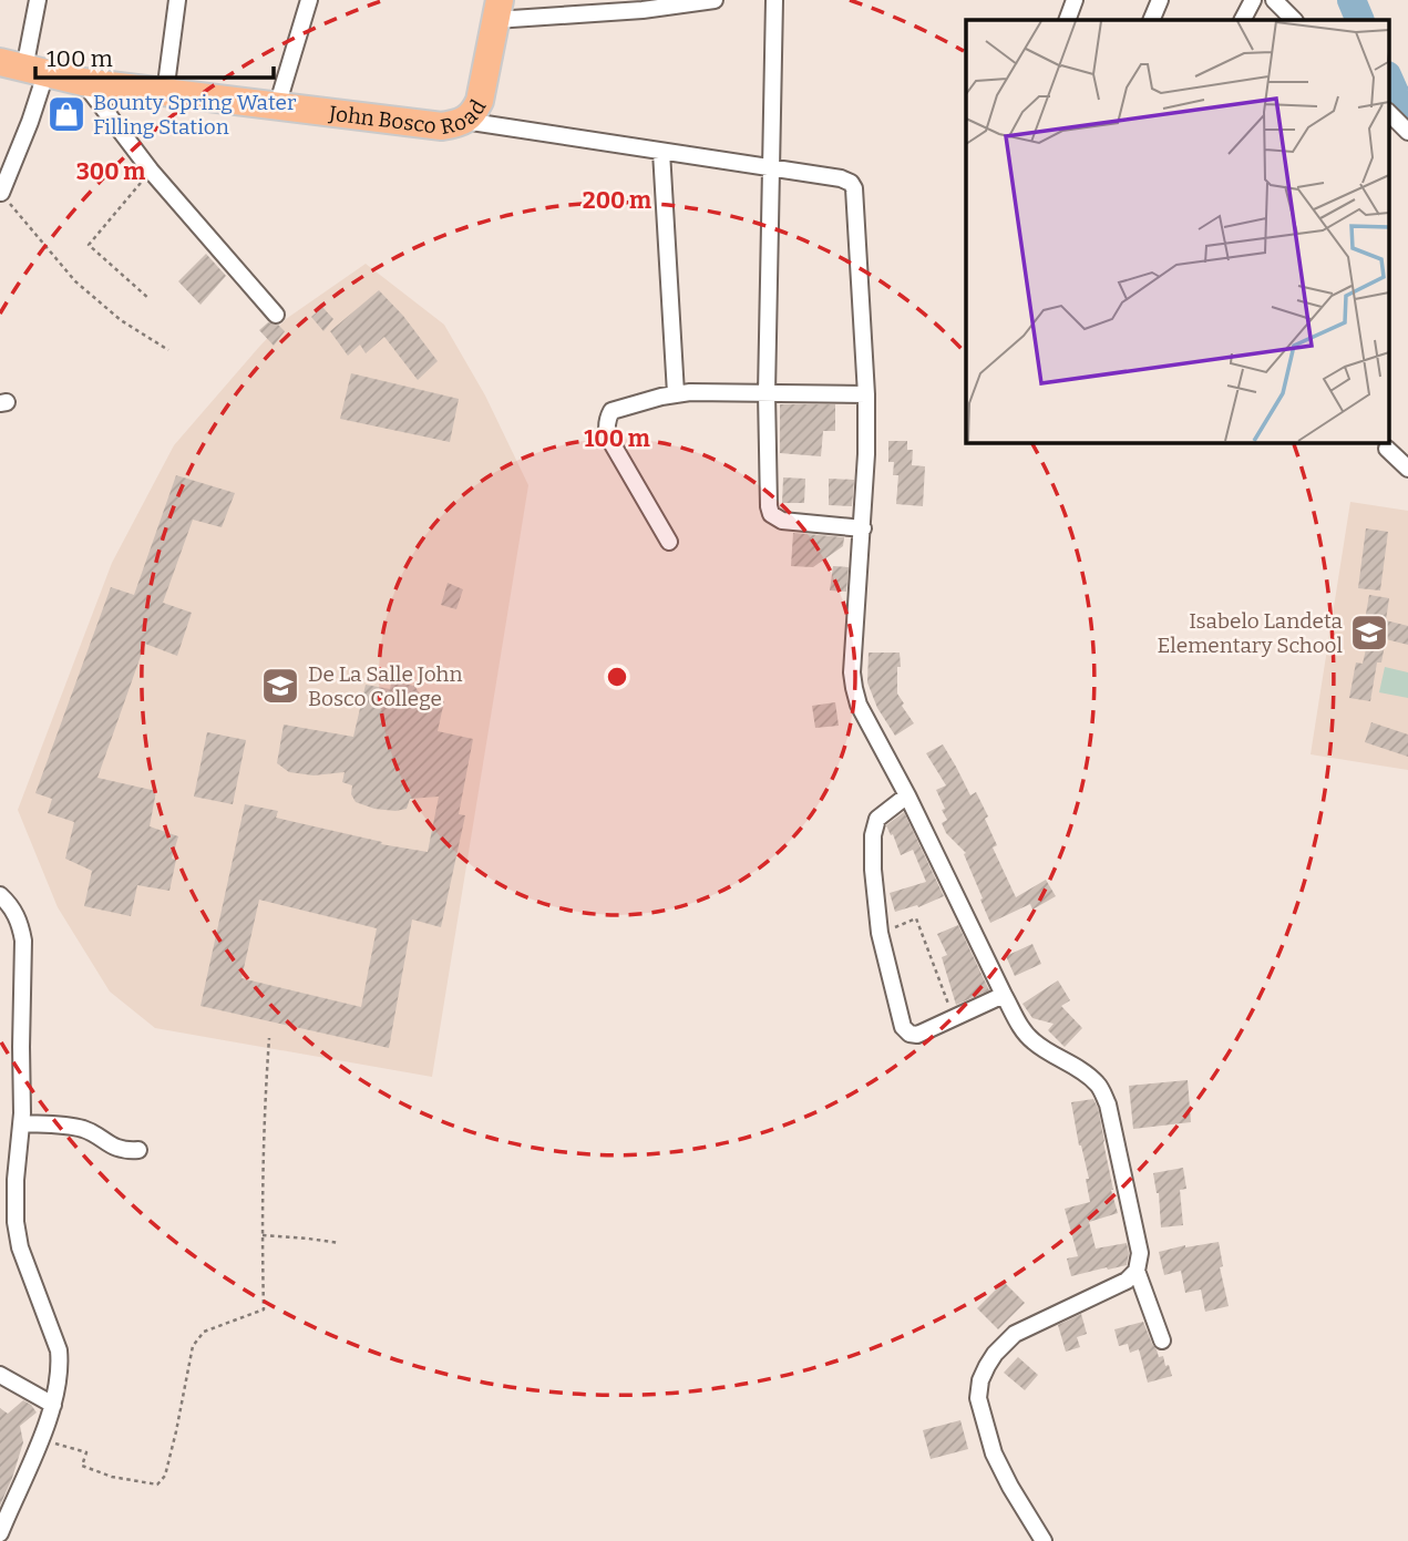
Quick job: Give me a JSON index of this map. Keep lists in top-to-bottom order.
{
  "streets": {
    "highway": ["John Bosco Road"]
  },
  "places": {
    "shop": ["Bounty Spring Water Filling Station"],
    "school or university": ["Isabelo Landeta Elementary School", "De La Salle John Bosco College"]
  },
  "scale_bar": "100 m",
  "rings": ["300 m", "200 m", "100 m"]
}
